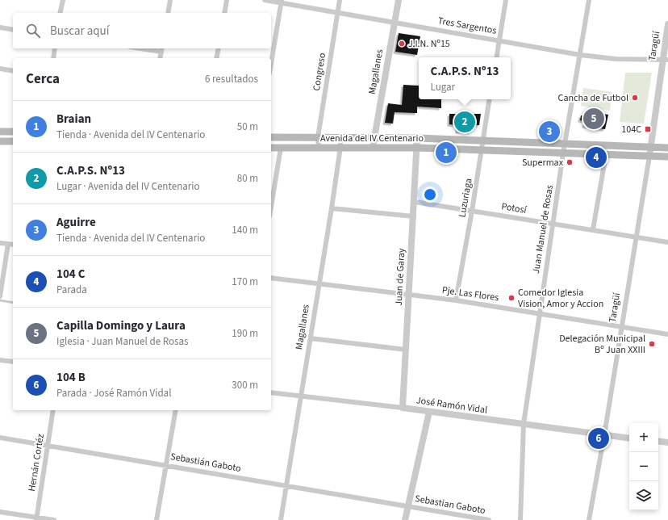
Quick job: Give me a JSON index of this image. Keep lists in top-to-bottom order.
{
  "streets": {
    "main road": ["Avenida del IV Centenario"],
    "street": [
      "Tres Sargentos",
      "Taragüí",
      "Congreso",
      "Magallanes",
      "Luzuriaga",
      "Potosí",
      "Juan Manuel de Rosas",
      "Juan de Garay",
      "Pje. Las Flores",
      "José Ramón Vidal",
      "Hernán Cortéz",
      "Sebastián Gaboto",
      "Sebastian Gaboto"
    ]
  },
  "crossings": [
    ["Tres Sargentos", "Taragüí"],
    ["Tres Sargentos", "Congreso"],
    ["Tres Sargentos", "Magallanes"],
    ["Tres Sargentos", "Juan Manuel de Rosas"],
    ["Taragüí", "Avenida del IV Centenario"],
    ["Taragüí", "Potosí"],
    ["Taragüí", "Pje. Las Flores"],
    ["Taragüí", "José Ramón Vidal"],
    ["Congreso", "Avenida del IV Centenario"],
    ["Magallanes", "Avenida del IV Centenario"],
    ["Magallanes", "Pje. Las Flores"],
    ["Magallanes", "José Ramón Vidal"],
    ["Magallanes", "Sebastián Gaboto"],
    ["Avenida del IV Centenario", "Luzuriaga"],
    ["Avenida del IV Centenario", "Juan Manuel de Rosas"],
    ["Avenida del IV Centenario", "Juan de Garay"],
    ["Luzuriaga", "Potosí"],
    ["Luzuriaga", "Pje. Las Flores"],
    ["Potosí", "Juan Manuel de Rosas"],
    ["Potosí", "Juan de Garay"],
    ["Juan Manuel de Rosas", "Pje. Las Flores"],
    ["Juan Manuel de Rosas", "José Ramón Vidal"],
    ["Juan de Garay", "Pje. Las Flores"],
    ["Juan de Garay", "José Ramón Vidal"],
    ["Hernán Cortéz", "Sebastián Gaboto"],
    ["Sebastián Gaboto", "Sebastian Gaboto"]
  ],
  "places": {
    "other": [
      "J.I.N. Nº15",
      "Cancha de Futbol",
      "Supermax",
      "Comedor Iglesia Vision, Amor y Accion",
      "Delegación Municipal Bº Juan XXIII"
    ],
    "transit": ["104C"]
  },
  "page": {
    "search": "Buscar aquí",
    "popup": ["C.A.P.S. Nº13", "Lugar"],
    "heading": ["Cerca", "6 resultados"],
    "list": [
      {
        "mark": "1",
        "name": "Braian",
        "note": "Tienda · Avenida del IV Centenario",
        "value": "50 m"
      },
      {
        "mark": "2",
        "name": "C.A.P.S. Nº13",
        "note": "Lugar · Avenida del IV Centenario",
        "value": "80 m"
      },
      {
        "mark": "3",
        "name": "Aguirre",
        "note": "Tienda · Avenida del IV Centenario",
        "value": "140 m"
      },
      {
        "mark": "4",
        "name": "104 C",
        "note": "Parada",
        "value": "170 m"
      },
      {
        "mark": "5",
        "name": "Capilla Domingo y Laura",
        "note": "Iglesia · Juan Manuel de Rosas",
        "value": "190 m"
      },
      {
        "mark": "6",
        "name": "104 B",
        "note": "Parada · José Ramón Vidal",
        "value": "300 m"
      }
    ],
    "pins": [
      "5",
      "2",
      "3",
      "1",
      "4",
      "6"
    ],
    "map_buttons": ["+", "−"]
  }
}
